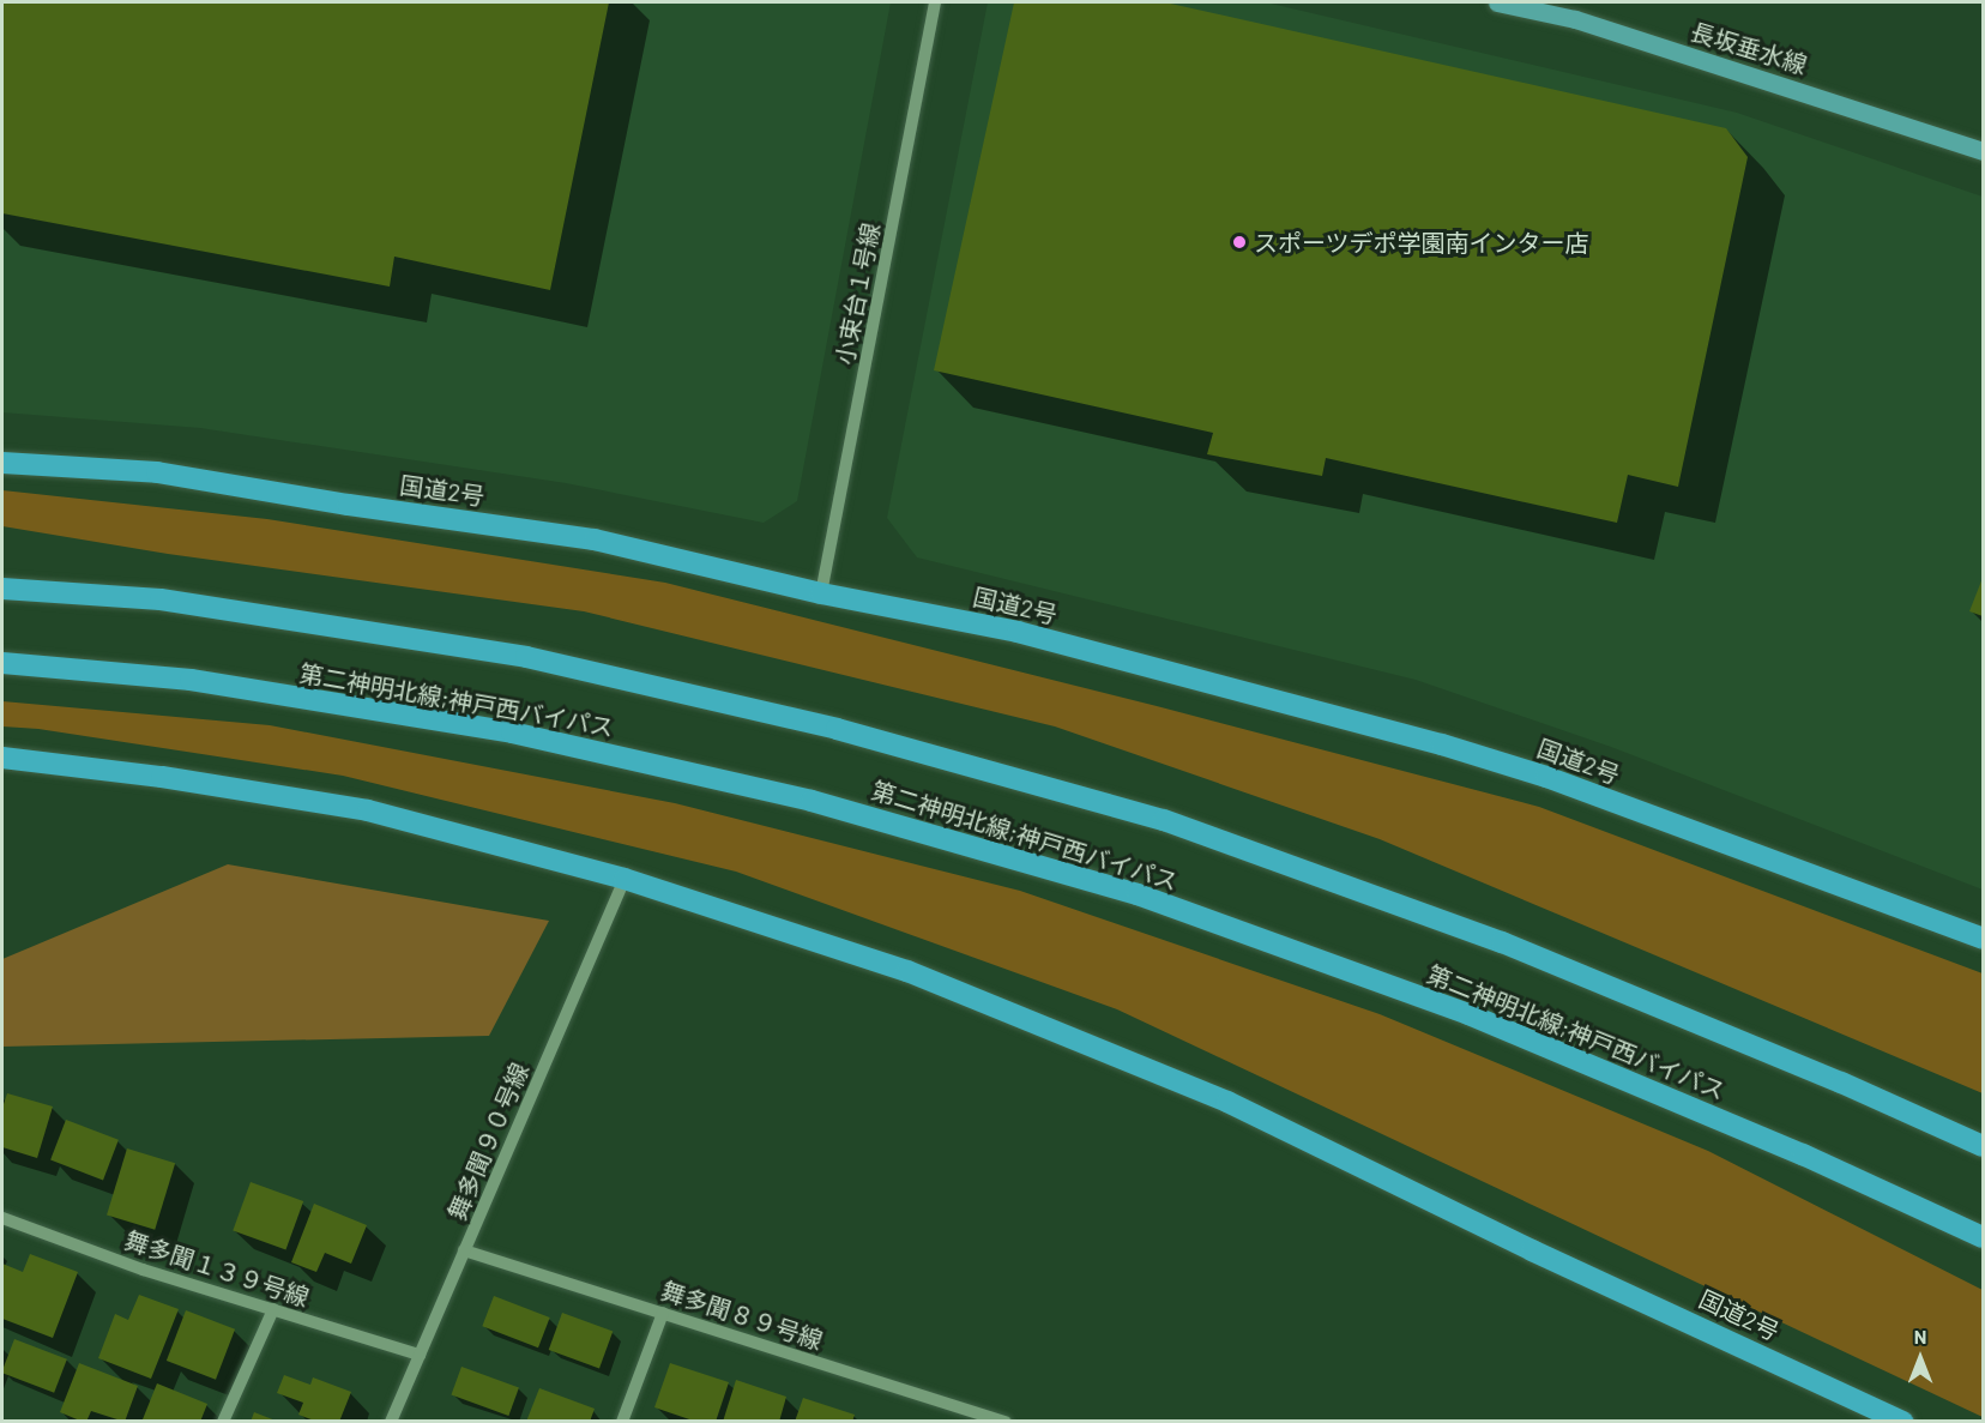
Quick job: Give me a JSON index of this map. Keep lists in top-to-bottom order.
{
  "streets": {
    "highway": ["国道2号", "第二神明北線;神戸西バイパス"],
    "main road": ["長坂垂水線"],
    "street": [
      "小束台１号線",
      "舞多聞９０号線",
      "舞多聞１３９号線",
      "舞多聞８９号線"
    ]
  },
  "crossings": [
    ["小束台１号線", "国道2号"],
    ["国道2号", "舞多聞９０号線"],
    ["舞多聞９０号線", "舞多聞１３９号線"],
    ["舞多聞９０号線", "舞多聞８９号線"]
  ],
  "places": ["スポーツデポ学園南インター店"],
  "north": "top"
}
